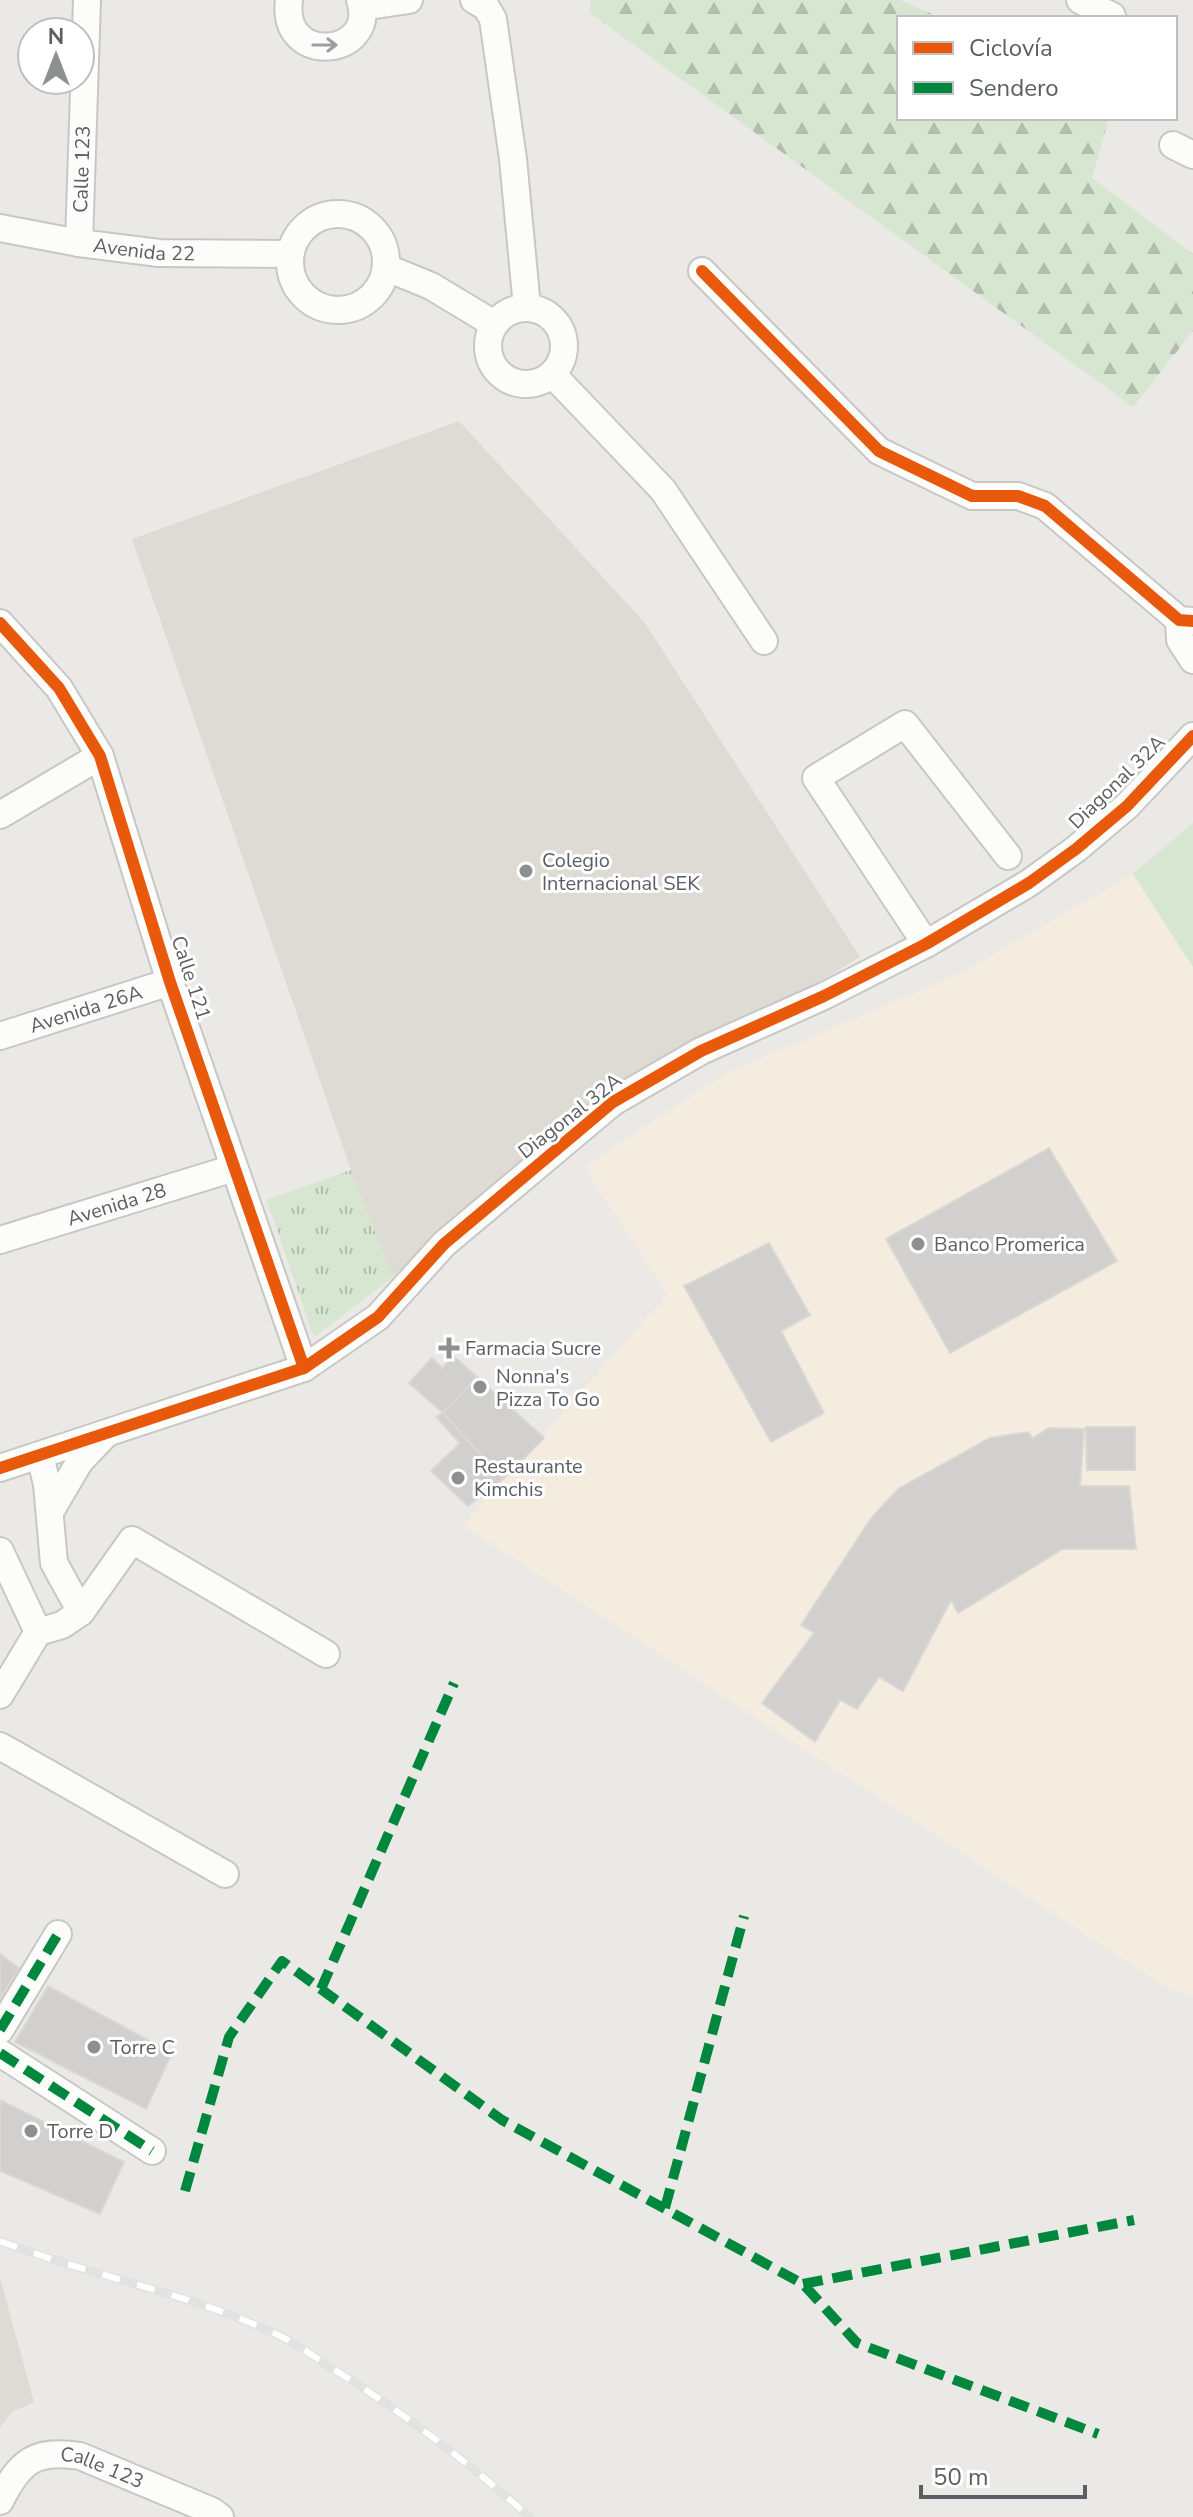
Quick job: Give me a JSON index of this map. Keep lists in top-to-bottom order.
{
  "streets": {
    "street": [
      "Calle 123",
      "Avenida 22",
      "Diagonal 32A",
      "Calle 121",
      "Avenida 26A",
      "Avenida 28"
    ]
  },
  "crossings": [
    ["Calle 123", "Avenida 22"],
    ["Diagonal 32A", "Calle 121"],
    ["Calle 121", "Avenida 26A"],
    ["Calle 121", "Avenida 28"]
  ],
  "places": {
    "other": [
      "Colegio Internacional SEK",
      "Banco Promerica",
      "Nonna's Pizza To Go",
      "Restaurante Kimchis",
      "Torre C",
      "Torre D"
    ],
    "health": ["Farmacia Sucre"]
  },
  "legend": ["Ciclovía", "Sendero"],
  "scale_bar": "50 m",
  "north": "top"
}
